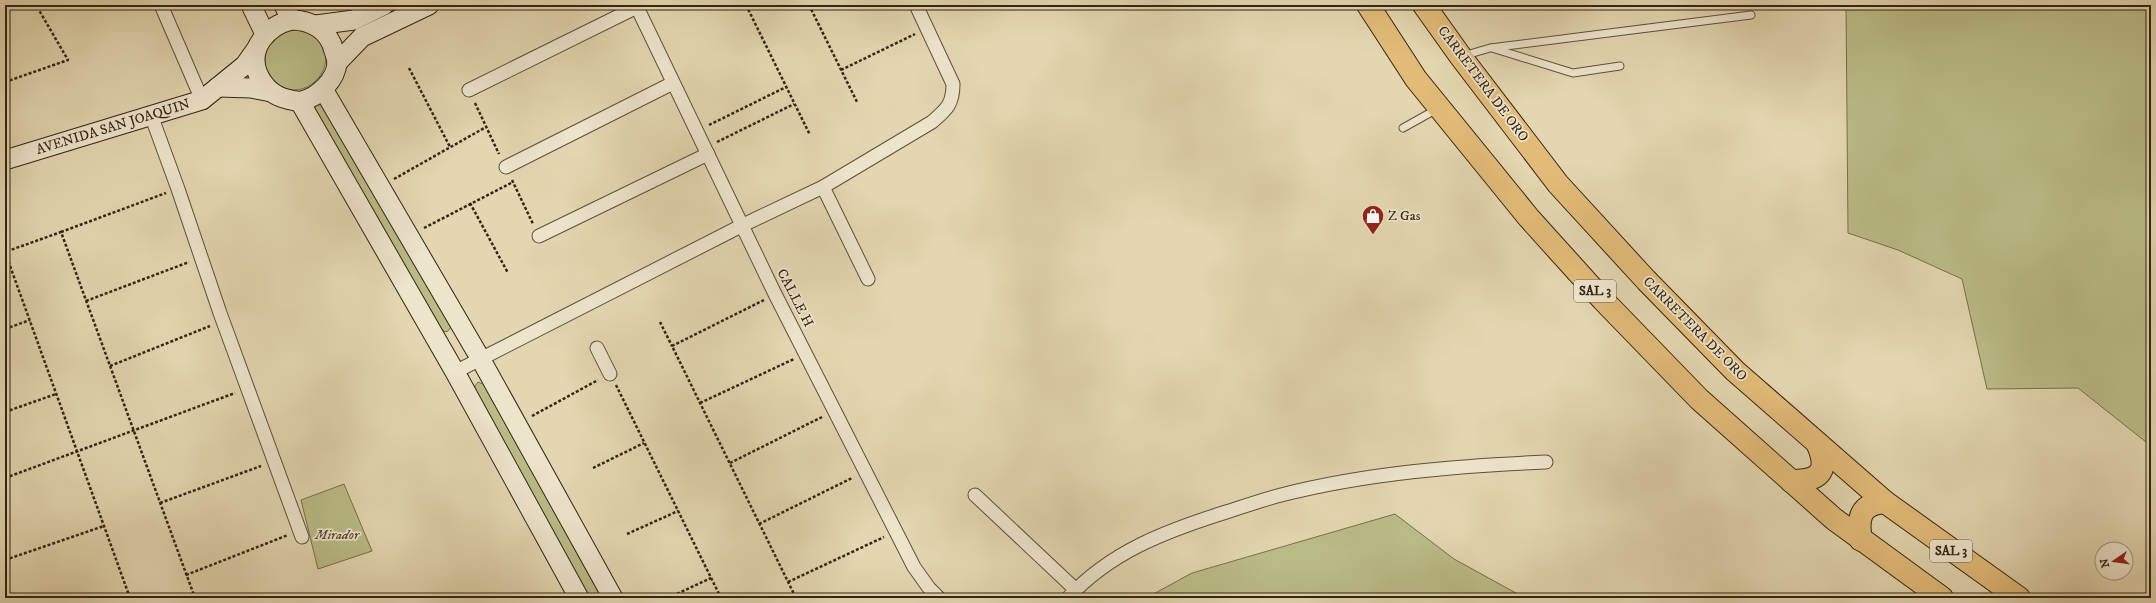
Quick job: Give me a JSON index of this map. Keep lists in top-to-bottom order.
{
  "streets": {
    "highway": ["CARRETERA DE ORO", "SAL 3"],
    "street": ["AVENIDA SAN JOAQUIN", "CALLE H"]
  },
  "parks": ["Mirador"],
  "places": {
    "shop": ["Z Gas"]
  },
  "north": "left"
}
